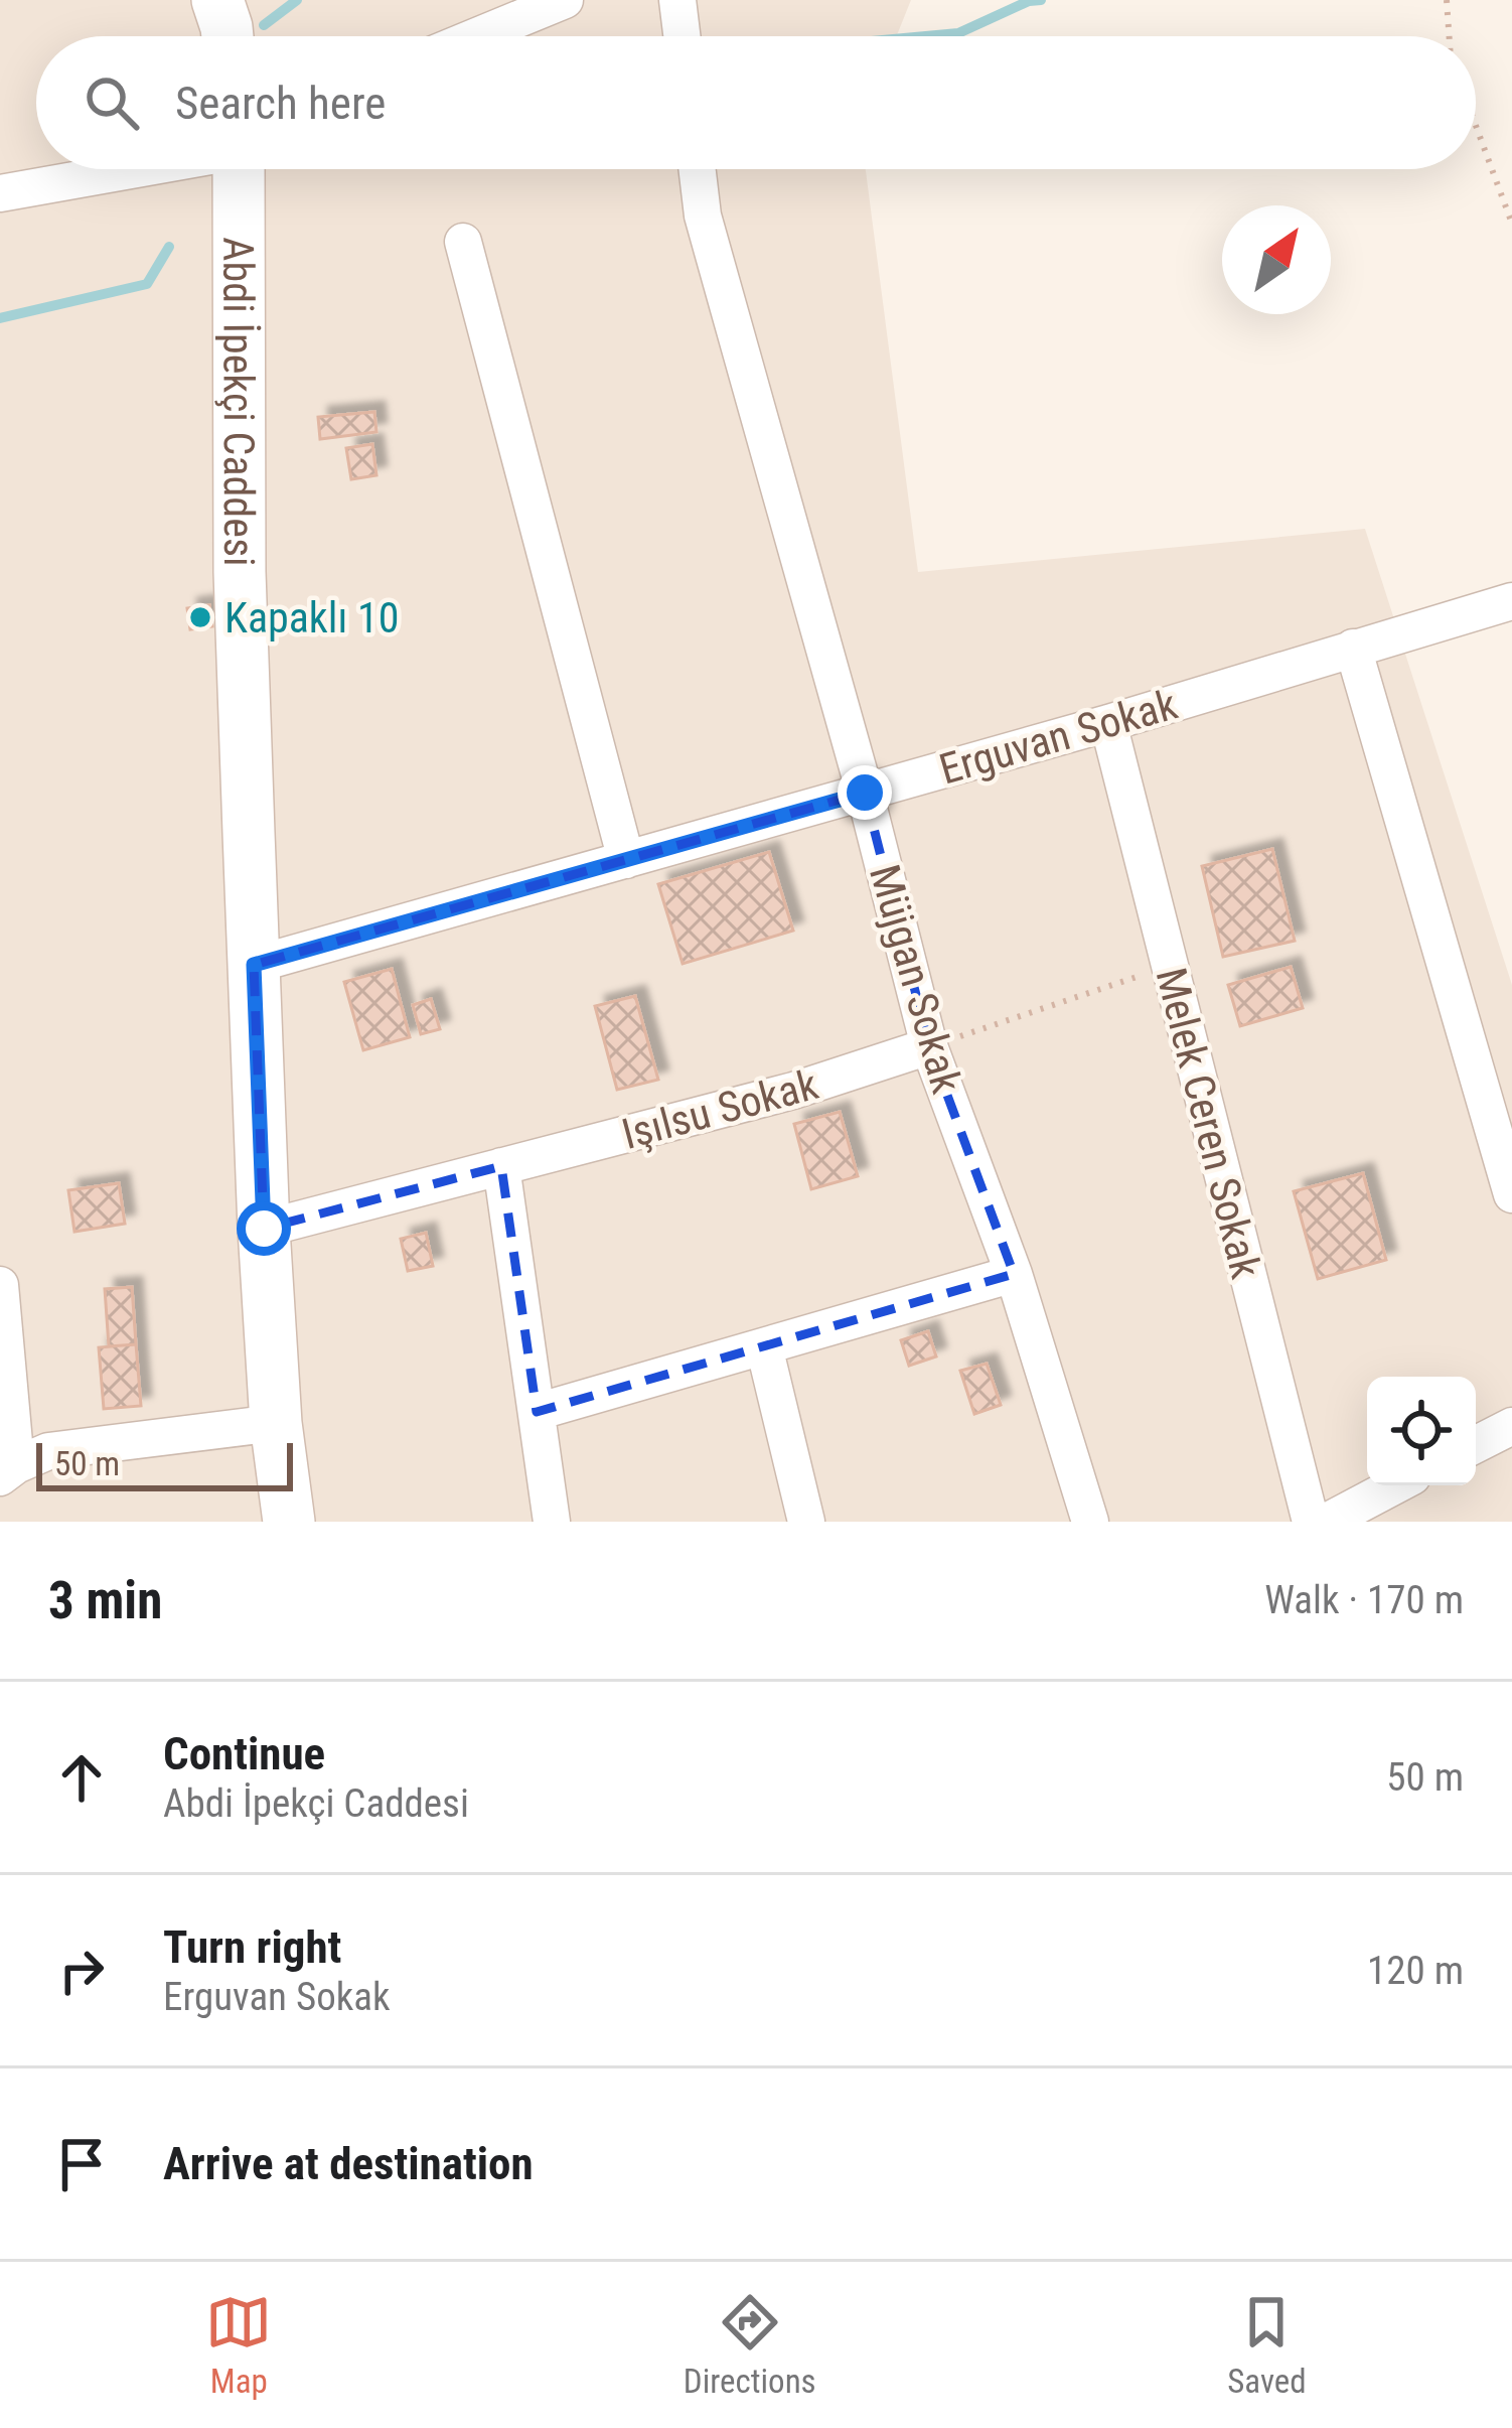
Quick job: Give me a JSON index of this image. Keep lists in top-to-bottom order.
{
  "streets": {
    "street": [
      "Abdi İpekçi Caddesi",
      "Erguvan Sokak",
      "Müjgan Sokak",
      "Işılsu Sokak",
      "Melek Ceren Sokak"
    ]
  },
  "crossings": [
    ["Abdi İpekçi Caddesi", "Erguvan Sokak"],
    ["Abdi İpekçi Caddesi", "Işılsu Sokak"],
    ["Erguvan Sokak", "Müjgan Sokak"],
    ["Erguvan Sokak", "Melek Ceren Sokak"],
    ["Müjgan Sokak", "Işılsu Sokak"]
  ],
  "places": ["Kapaklı 10"],
  "scale_bar": "50 m",
  "north": "top right",
  "page": {
    "search": "Search here",
    "scale": "50 m",
    "heading": ["3 min", "Walk · 170 m"],
    "list": [
      ["Continue", "Abdi İpekçi Caddesi", "50 m"],
      ["Turn right", "Erguvan Sokak", "120 m"],
      "Arrive at destination"
    ],
    "nav": ["Map", "Directions", "Saved"]
  }
}
